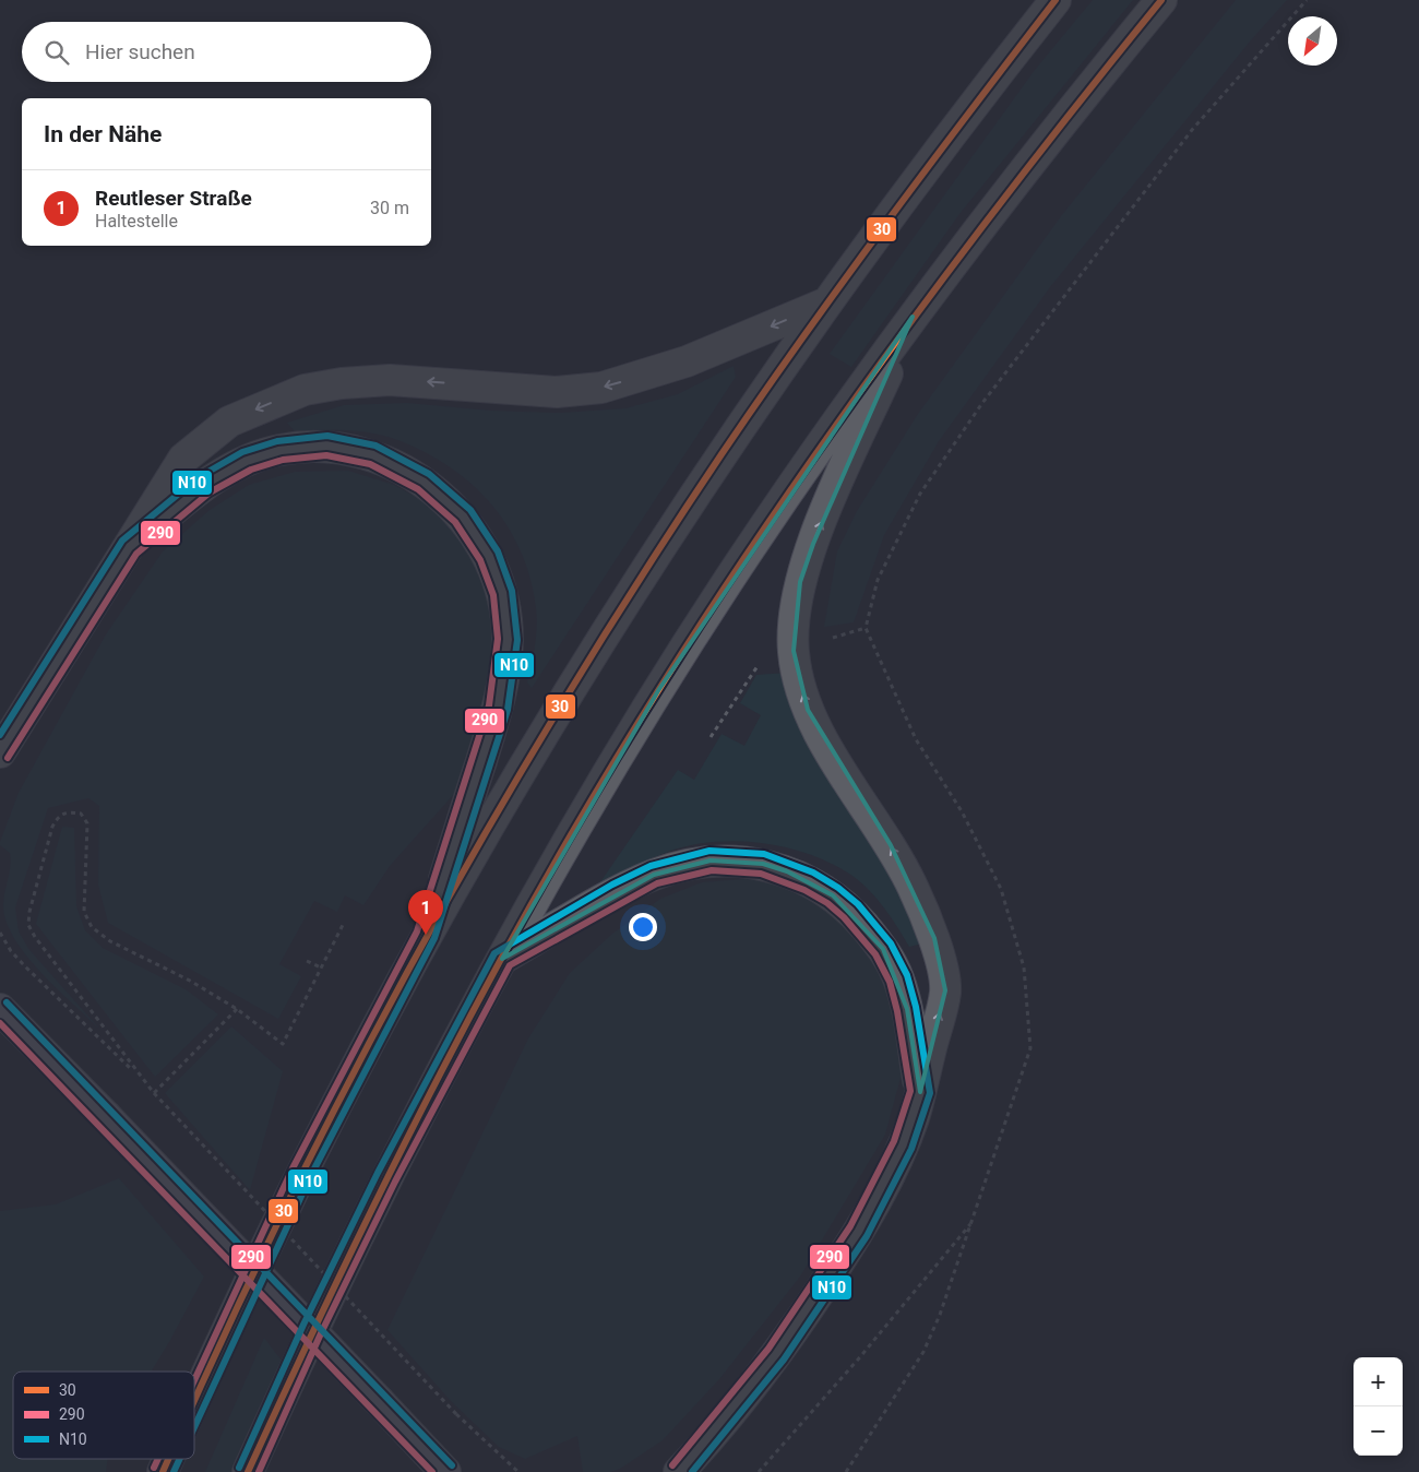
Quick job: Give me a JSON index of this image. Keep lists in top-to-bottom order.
{
  "lines": ["transit line 30", "transit line N10", "transit line 290"],
  "legend": ["30", "290", "N10"],
  "north": "bottom left",
  "page": {
    "search": "Hier suchen",
    "heading": "In der Nähe",
    "list": [
      {
        "mark": "1",
        "name": "Reutleser Straße",
        "note": "Haltestelle",
        "value": "30 m"
      }
    ],
    "pins": "1",
    "map_buttons": ["+", "−"]
  }
}
